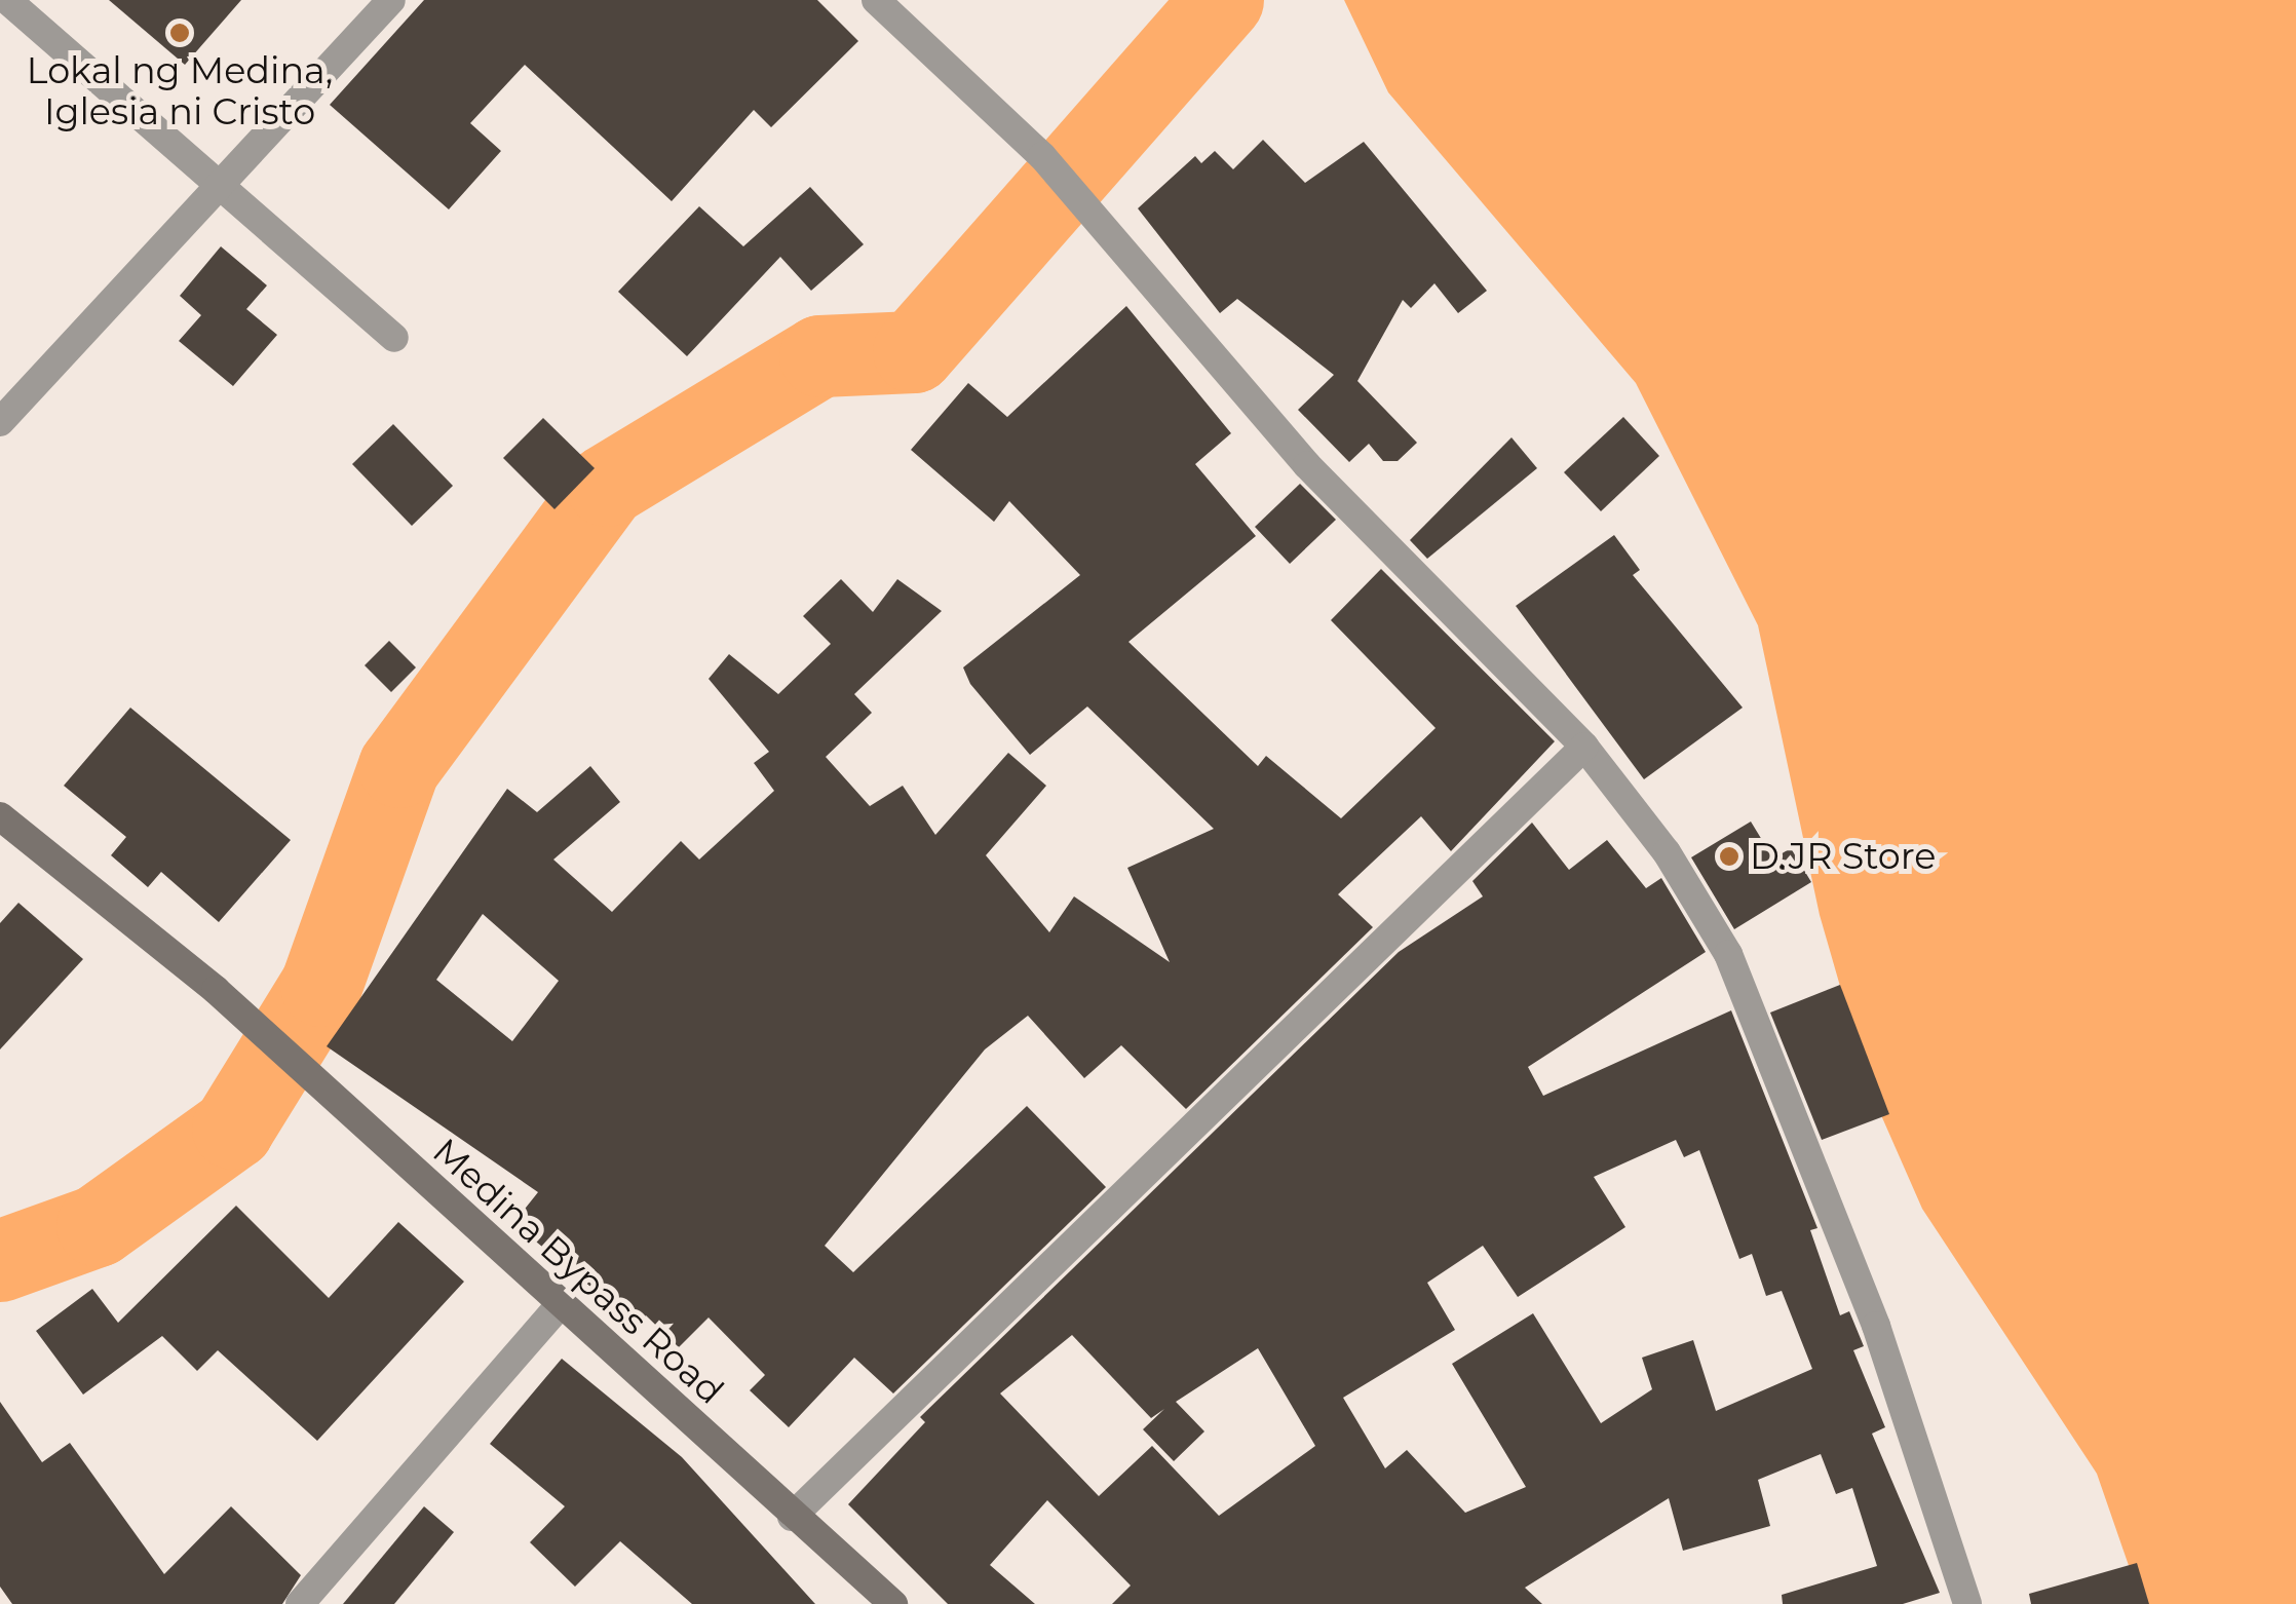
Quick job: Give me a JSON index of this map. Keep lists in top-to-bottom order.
{
  "streets": {
    "main road": ["Medina Bypass Road"]
  },
  "places": ["Lokal ng Medina, Iglesia ni Cristo", "D.JR Store"]
}
